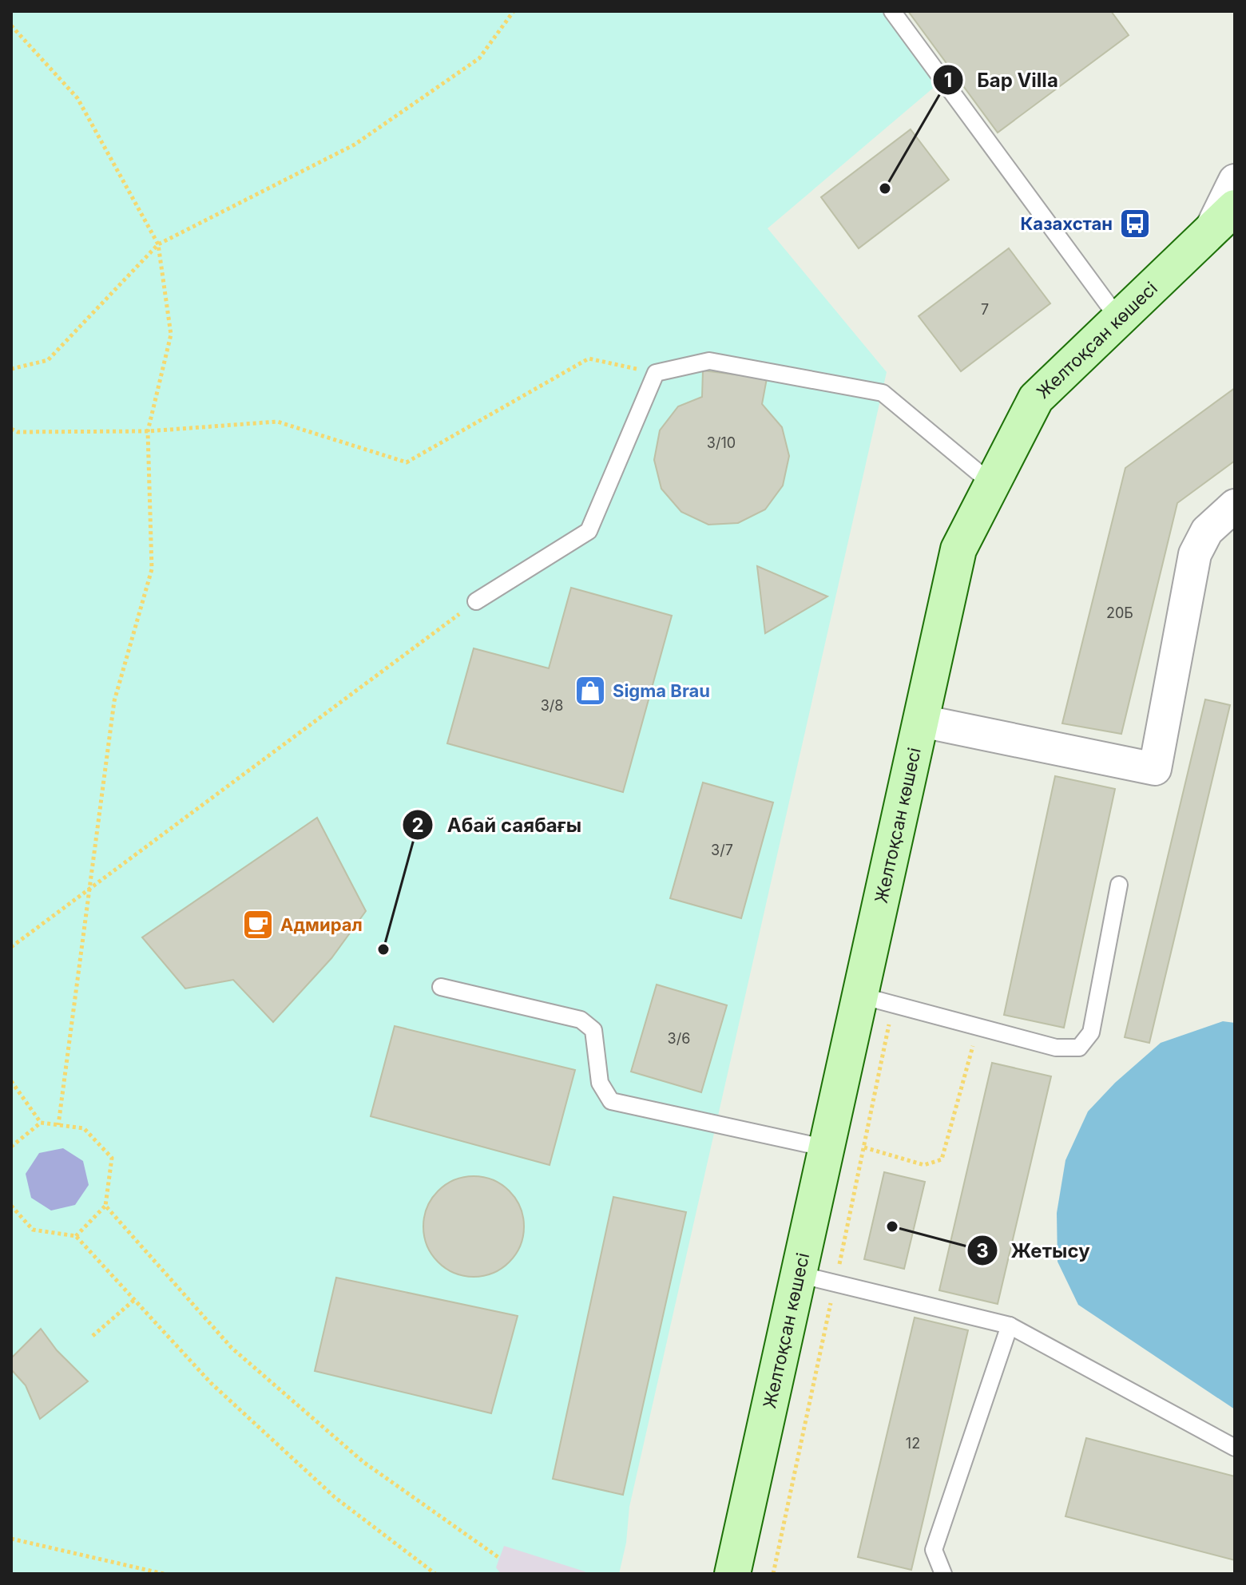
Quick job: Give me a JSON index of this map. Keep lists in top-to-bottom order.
{
  "streets": {
    "main road": ["Желтоқсан көшесі"]
  },
  "places": {
    "other": ["Бар Villa", "Абай саябағы", "Жетысу"],
    "bus stop": ["Казахстан"],
    "shop": ["Sigma Brau"],
    "cafe": ["Адмирал"]
  },
  "house_numbers": [
    "7",
    "3/10",
    "20Б",
    "3/8",
    "3/7",
    "3/6",
    "12"
  ]
}
